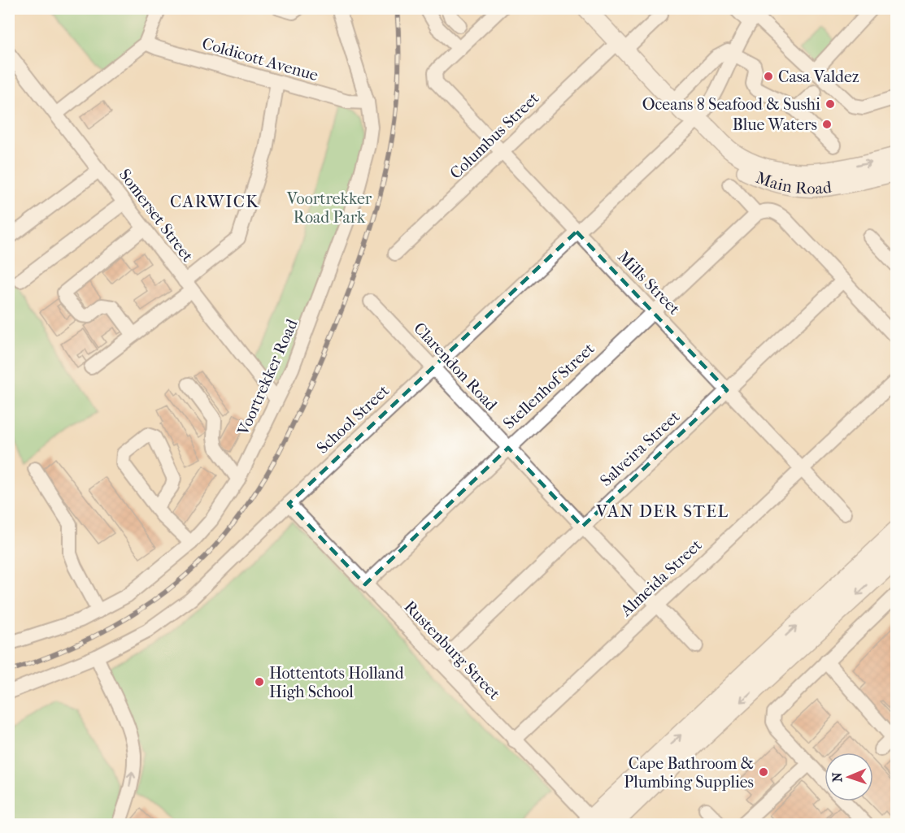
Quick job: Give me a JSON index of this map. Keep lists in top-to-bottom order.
{
  "streets": {
    "main road": ["Main Road"],
    "street": [
      "Coldicott Avenue",
      "Columbus Street",
      "Somerset Street",
      "Mills Street",
      "Clarendon Road",
      "Voortrekker Road",
      "Stellenhof Street",
      "School Street",
      "Salveira Street",
      "Almeida Street",
      "Rustenburg Street"
    ]
  },
  "crossings": [
    ["Coldicott Avenue", "Voortrekker Road"],
    ["Columbus Street", "Main Road"],
    ["Columbus Street", "Mills Street"],
    ["Main Road", "School Street"],
    ["Somerset Street", "Voortrekker Road"],
    ["Mills Street", "Stellenhof Street"],
    ["Mills Street", "School Street"],
    ["Mills Street", "Salveira Street"],
    ["Mills Street", "Almeida Street"],
    ["Clarendon Road", "Stellenhof Street"],
    ["Clarendon Road", "School Street"],
    ["Clarendon Road", "Salveira Street"],
    ["Clarendon Road", "Almeida Street"],
    ["Stellenhof Street", "Rustenburg Street"],
    ["School Street", "Rustenburg Street"],
    ["Salveira Street", "Rustenburg Street"],
    ["Almeida Street", "Rustenburg Street"]
  ],
  "districts": ["CARWICK", "VAN DER STEL"],
  "parks": ["Voortrekker Road Park"],
  "places": [
    "Casa Valdez",
    "Oceans 8 Seafood & Sushi",
    "Blue Waters",
    "Hottentots Holland High School",
    "Cape Bathroom & Plumbing Supplies"
  ],
  "north": "left"
}
